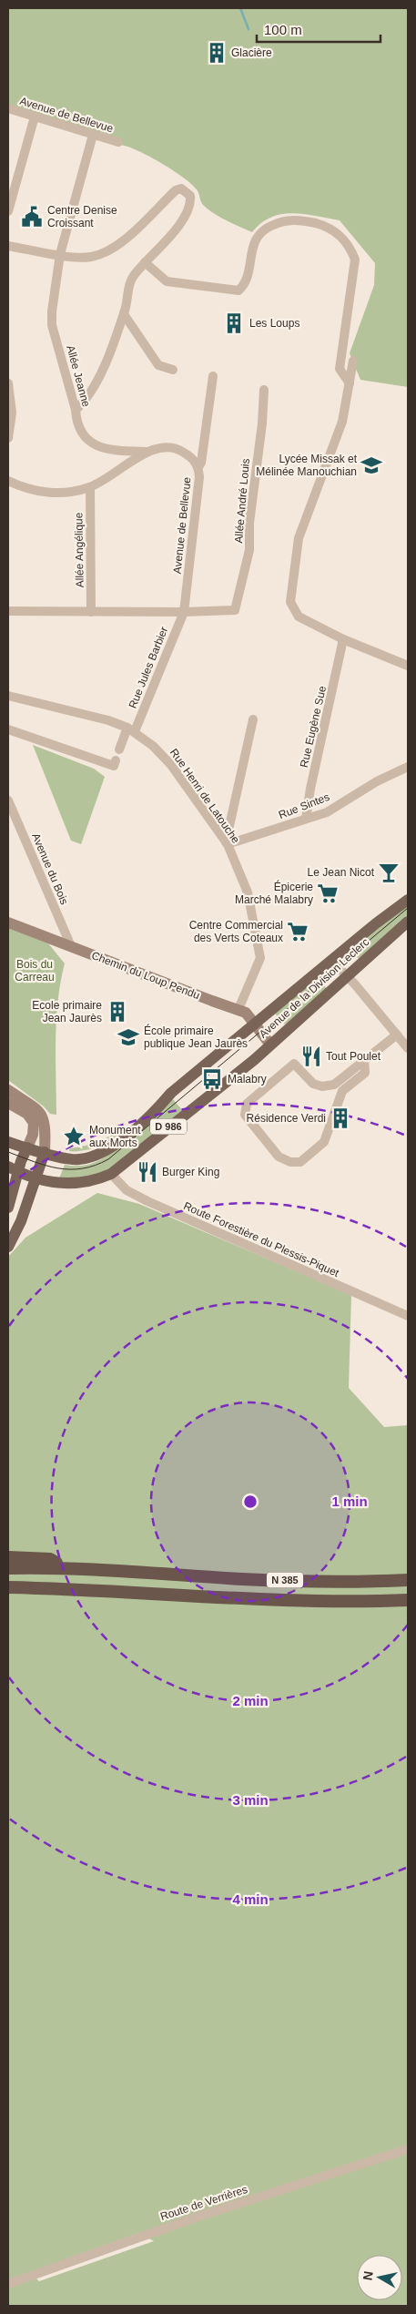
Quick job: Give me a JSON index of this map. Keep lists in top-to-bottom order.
{
  "streets": {
    "highway": ["N 385"],
    "main road": ["Chemin du Loup Pendu", "Avenue de la Division Leclerc", "D 986"],
    "street": [
      "Avenue de Bellevue",
      "Allée Jeanne",
      "Allée André Louis",
      "Allée Angélique",
      "Rue Jules Barbier",
      "Rue Eugène Sue",
      "Rue Henri de Latouche",
      "Rue Sintes",
      "Avenue du Bois",
      "Route Forestière du Plessis-Piquet",
      "Route de Verrières"
    ]
  },
  "crossings": [
    ["Avenue de Bellevue", "Allée Jeanne"],
    ["Avenue de Bellevue", "Allée André Louis"],
    ["Avenue de Bellevue", "Allée Angélique"],
    ["Avenue de Bellevue", "Rue Jules Barbier"],
    ["Allée André Louis", "Rue Jules Barbier"],
    ["Rue Jules Barbier", "Rue Henri de Latouche"],
    ["Rue Eugène Sue", "Rue Sintes"],
    ["Rue Henri de Latouche", "Rue Sintes"],
    ["Rue Henri de Latouche", "Chemin du Loup Pendu"],
    ["Avenue du Bois", "Chemin du Loup Pendu"],
    ["Avenue de la Division Leclerc", "Route Forestière du Plessis-Piquet"]
  ],
  "parks": ["Bois du Carreau"],
  "places": {
    "building": [
      "Glacière",
      "Les Loups",
      "Ecole primaire Jean Jaurès",
      "Résidence Verdi"
    ],
    "public building": ["Centre Denise Croissant"],
    "school or university": ["Lycée Missak et Mélinée Manouchian", "École primaire publique Jean Jaurès"],
    "bar": ["Le Jean Nicot"],
    "supermarket": ["Épicerie Marché Malabry", "Centre Commercial des Verts Coteaux"],
    "restaurant": ["Tout Poulet", "Burger King"],
    "bus stop": ["Malabry"],
    "place": ["Monument aux Morts"]
  },
  "scale_bar": "100 m",
  "north": "left",
  "rings": [
    "1 min",
    "2 min",
    "3 min",
    "4 min"
  ]
}
